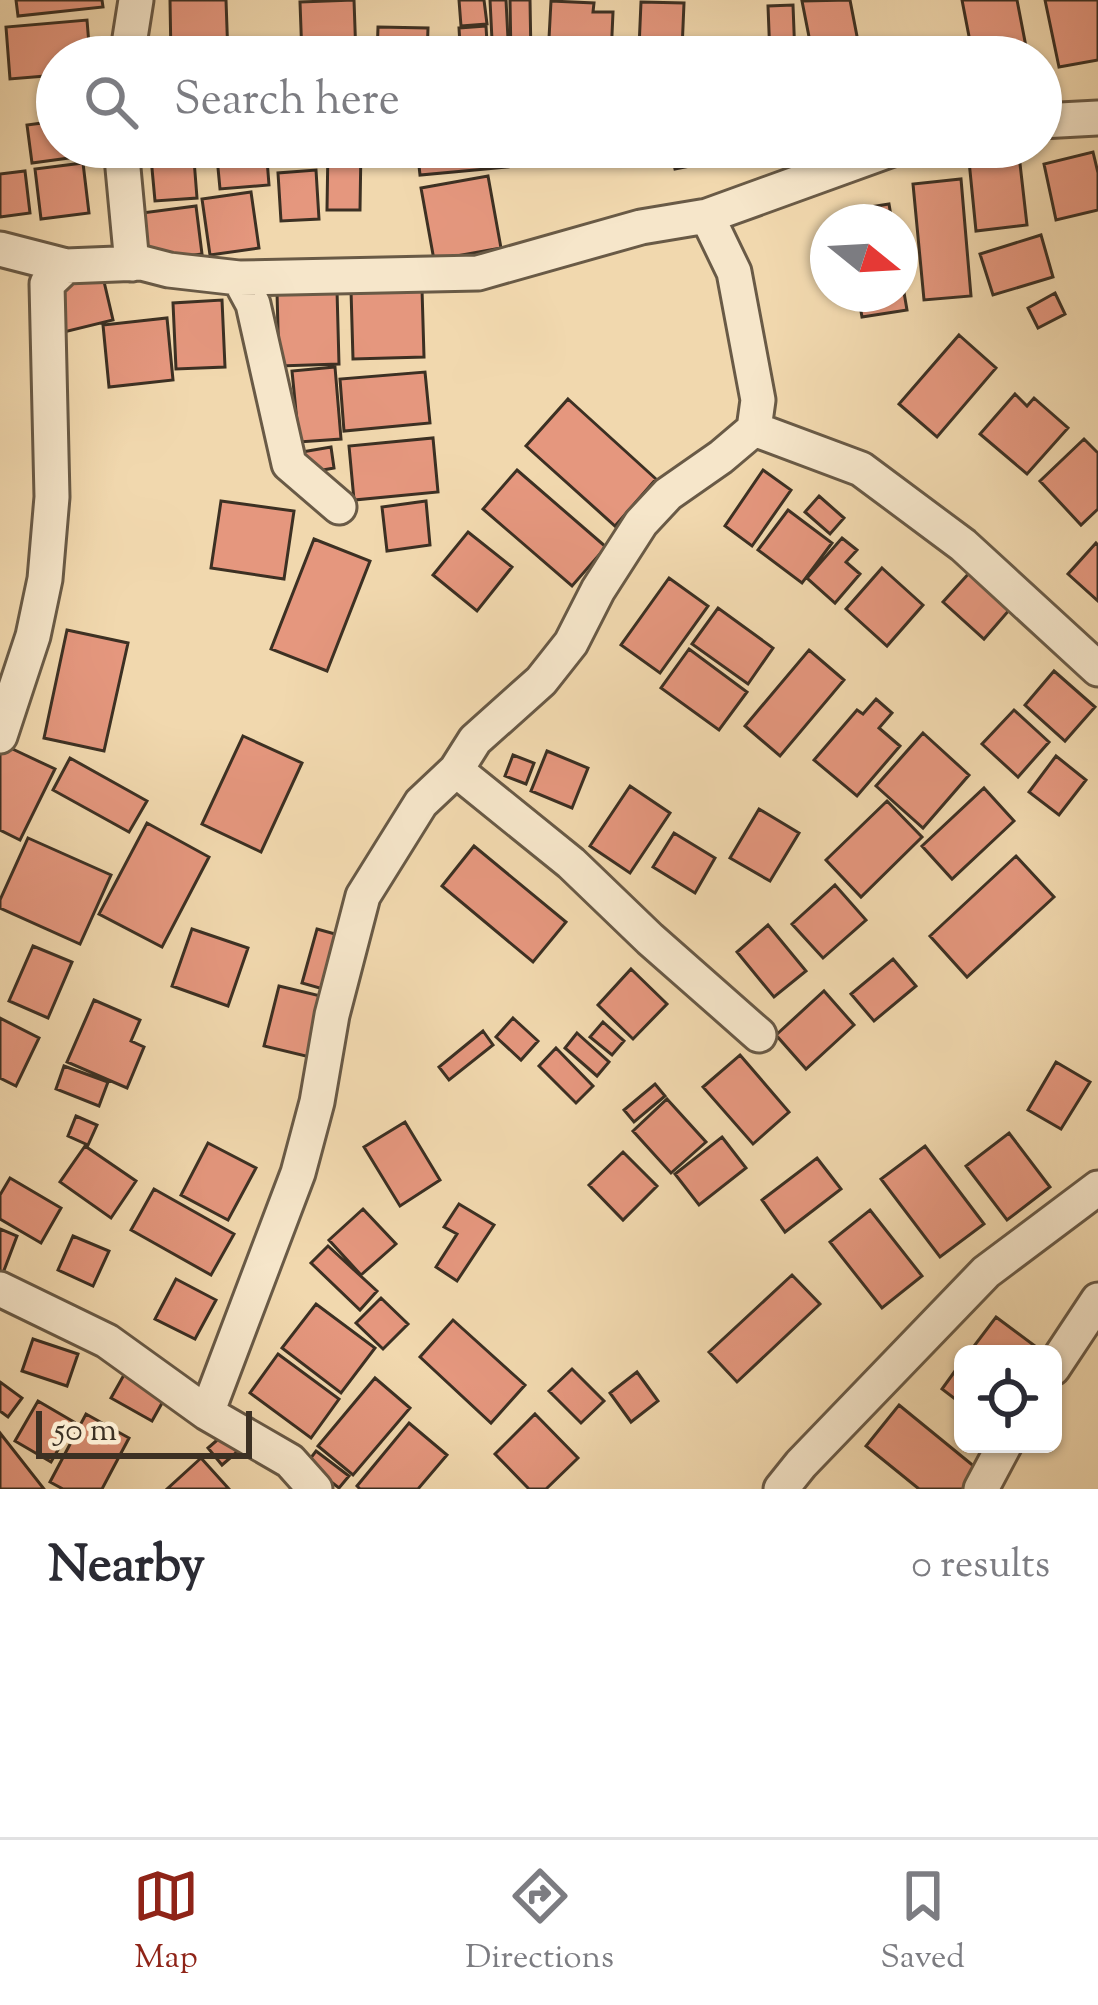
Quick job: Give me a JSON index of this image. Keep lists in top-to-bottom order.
{
  "scale_bar": "50 m",
  "north": "right",
  "page": {
    "search": "Search here",
    "scale": "50 m",
    "heading": ["Nearby", "0 results"],
    "nav": ["Map", "Directions", "Saved"]
  }
}
